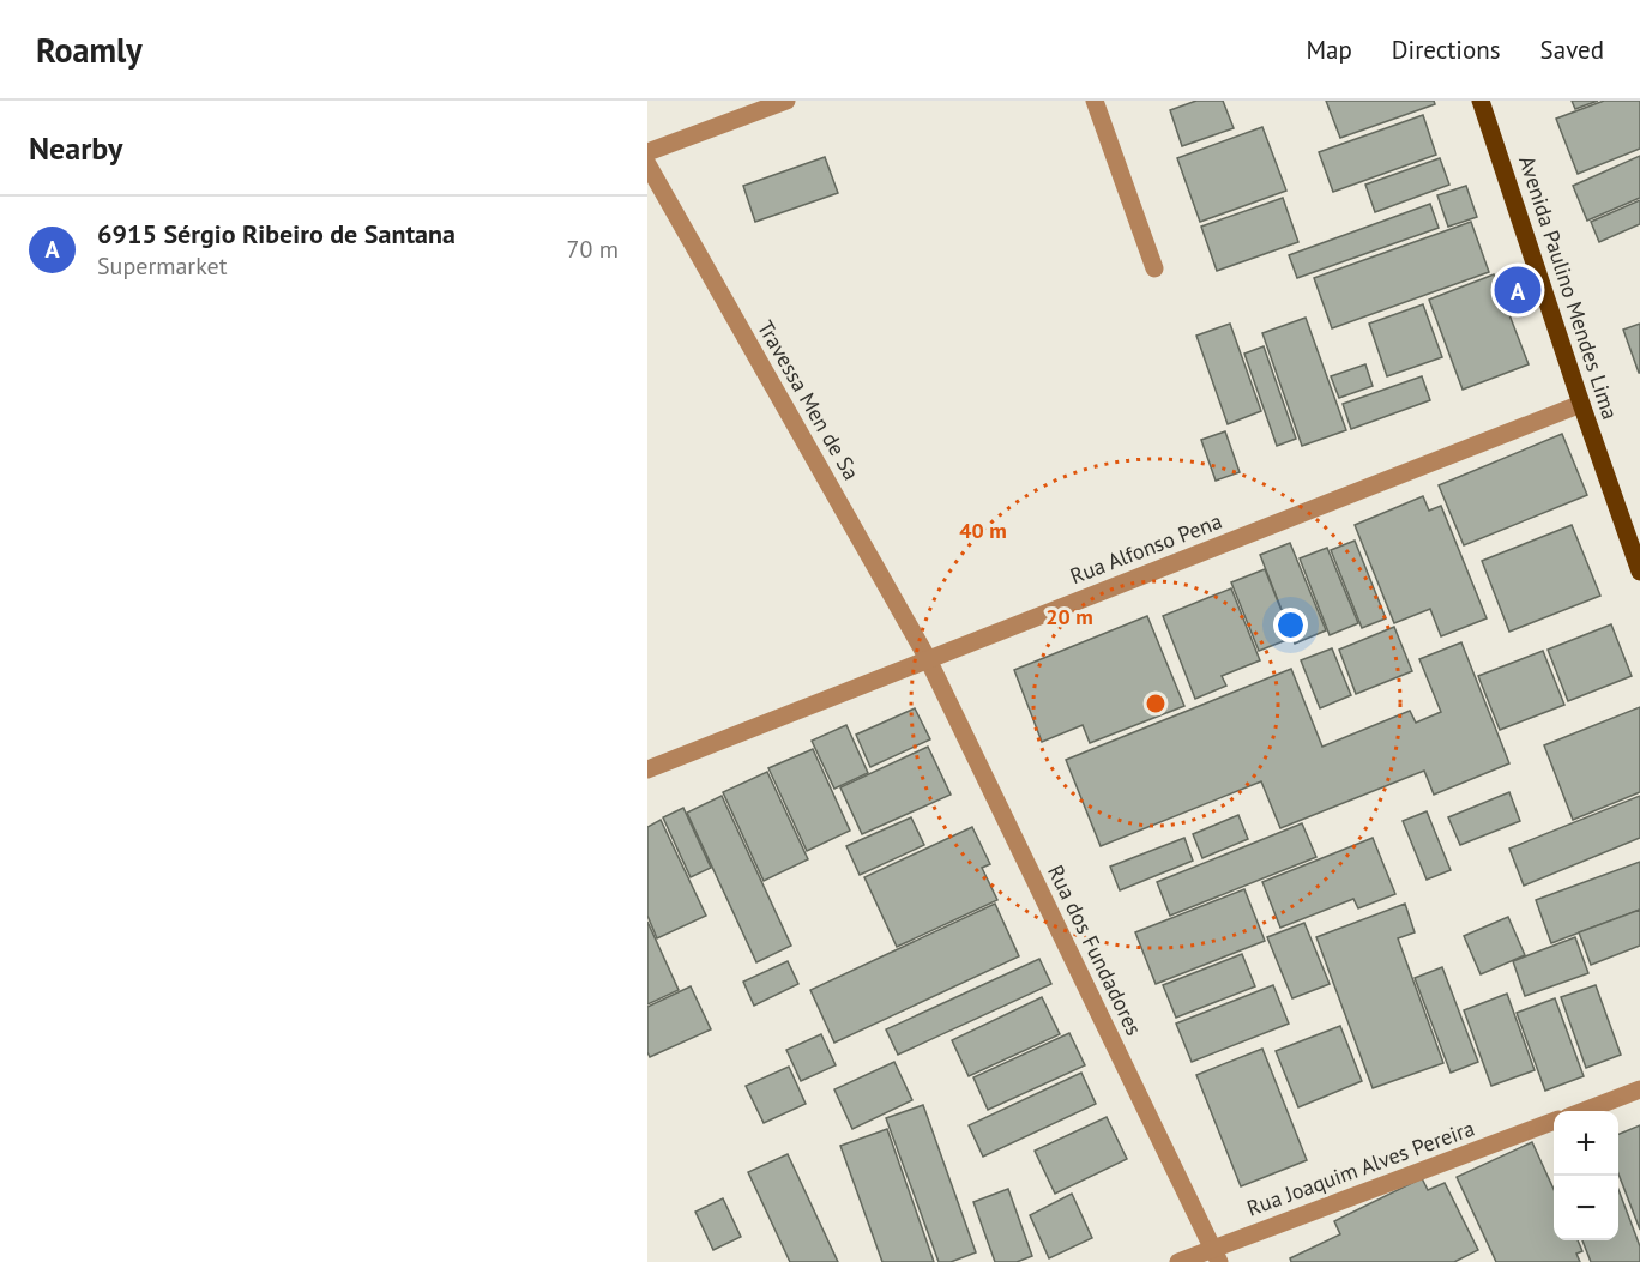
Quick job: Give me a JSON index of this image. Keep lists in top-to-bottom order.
{
  "streets": {
    "main road": ["Avenida Paulino Mendes Lima"],
    "street": [
      "Travessa Men de Sa",
      "Rua Alfonso Pena",
      "Rua dos Fundadores",
      "Rua Joaquim Alves Pereira"
    ]
  },
  "crossings": [
    ["Avenida Paulino Mendes Lima", "Rua Alfonso Pena"],
    ["Travessa Men de Sa", "Rua Alfonso Pena"],
    ["Travessa Men de Sa", "Rua dos Fundadores"],
    ["Rua Alfonso Pena", "Rua dos Fundadores"],
    ["Rua dos Fundadores", "Rua Joaquim Alves Pereira"]
  ],
  "page": {
    "header": "Roamly",
    "nav": ["Map", "Directions", "Saved"],
    "heading": "Nearby",
    "list": [
      {
        "mark": "A",
        "name": "6915 Sérgio Ribeiro de Santana",
        "note": "Supermarket",
        "value": "70 m"
      }
    ],
    "pins": "A",
    "map_buttons": ["+", "−"]
  },
  "rings": ["40 m", "20 m"]
}
